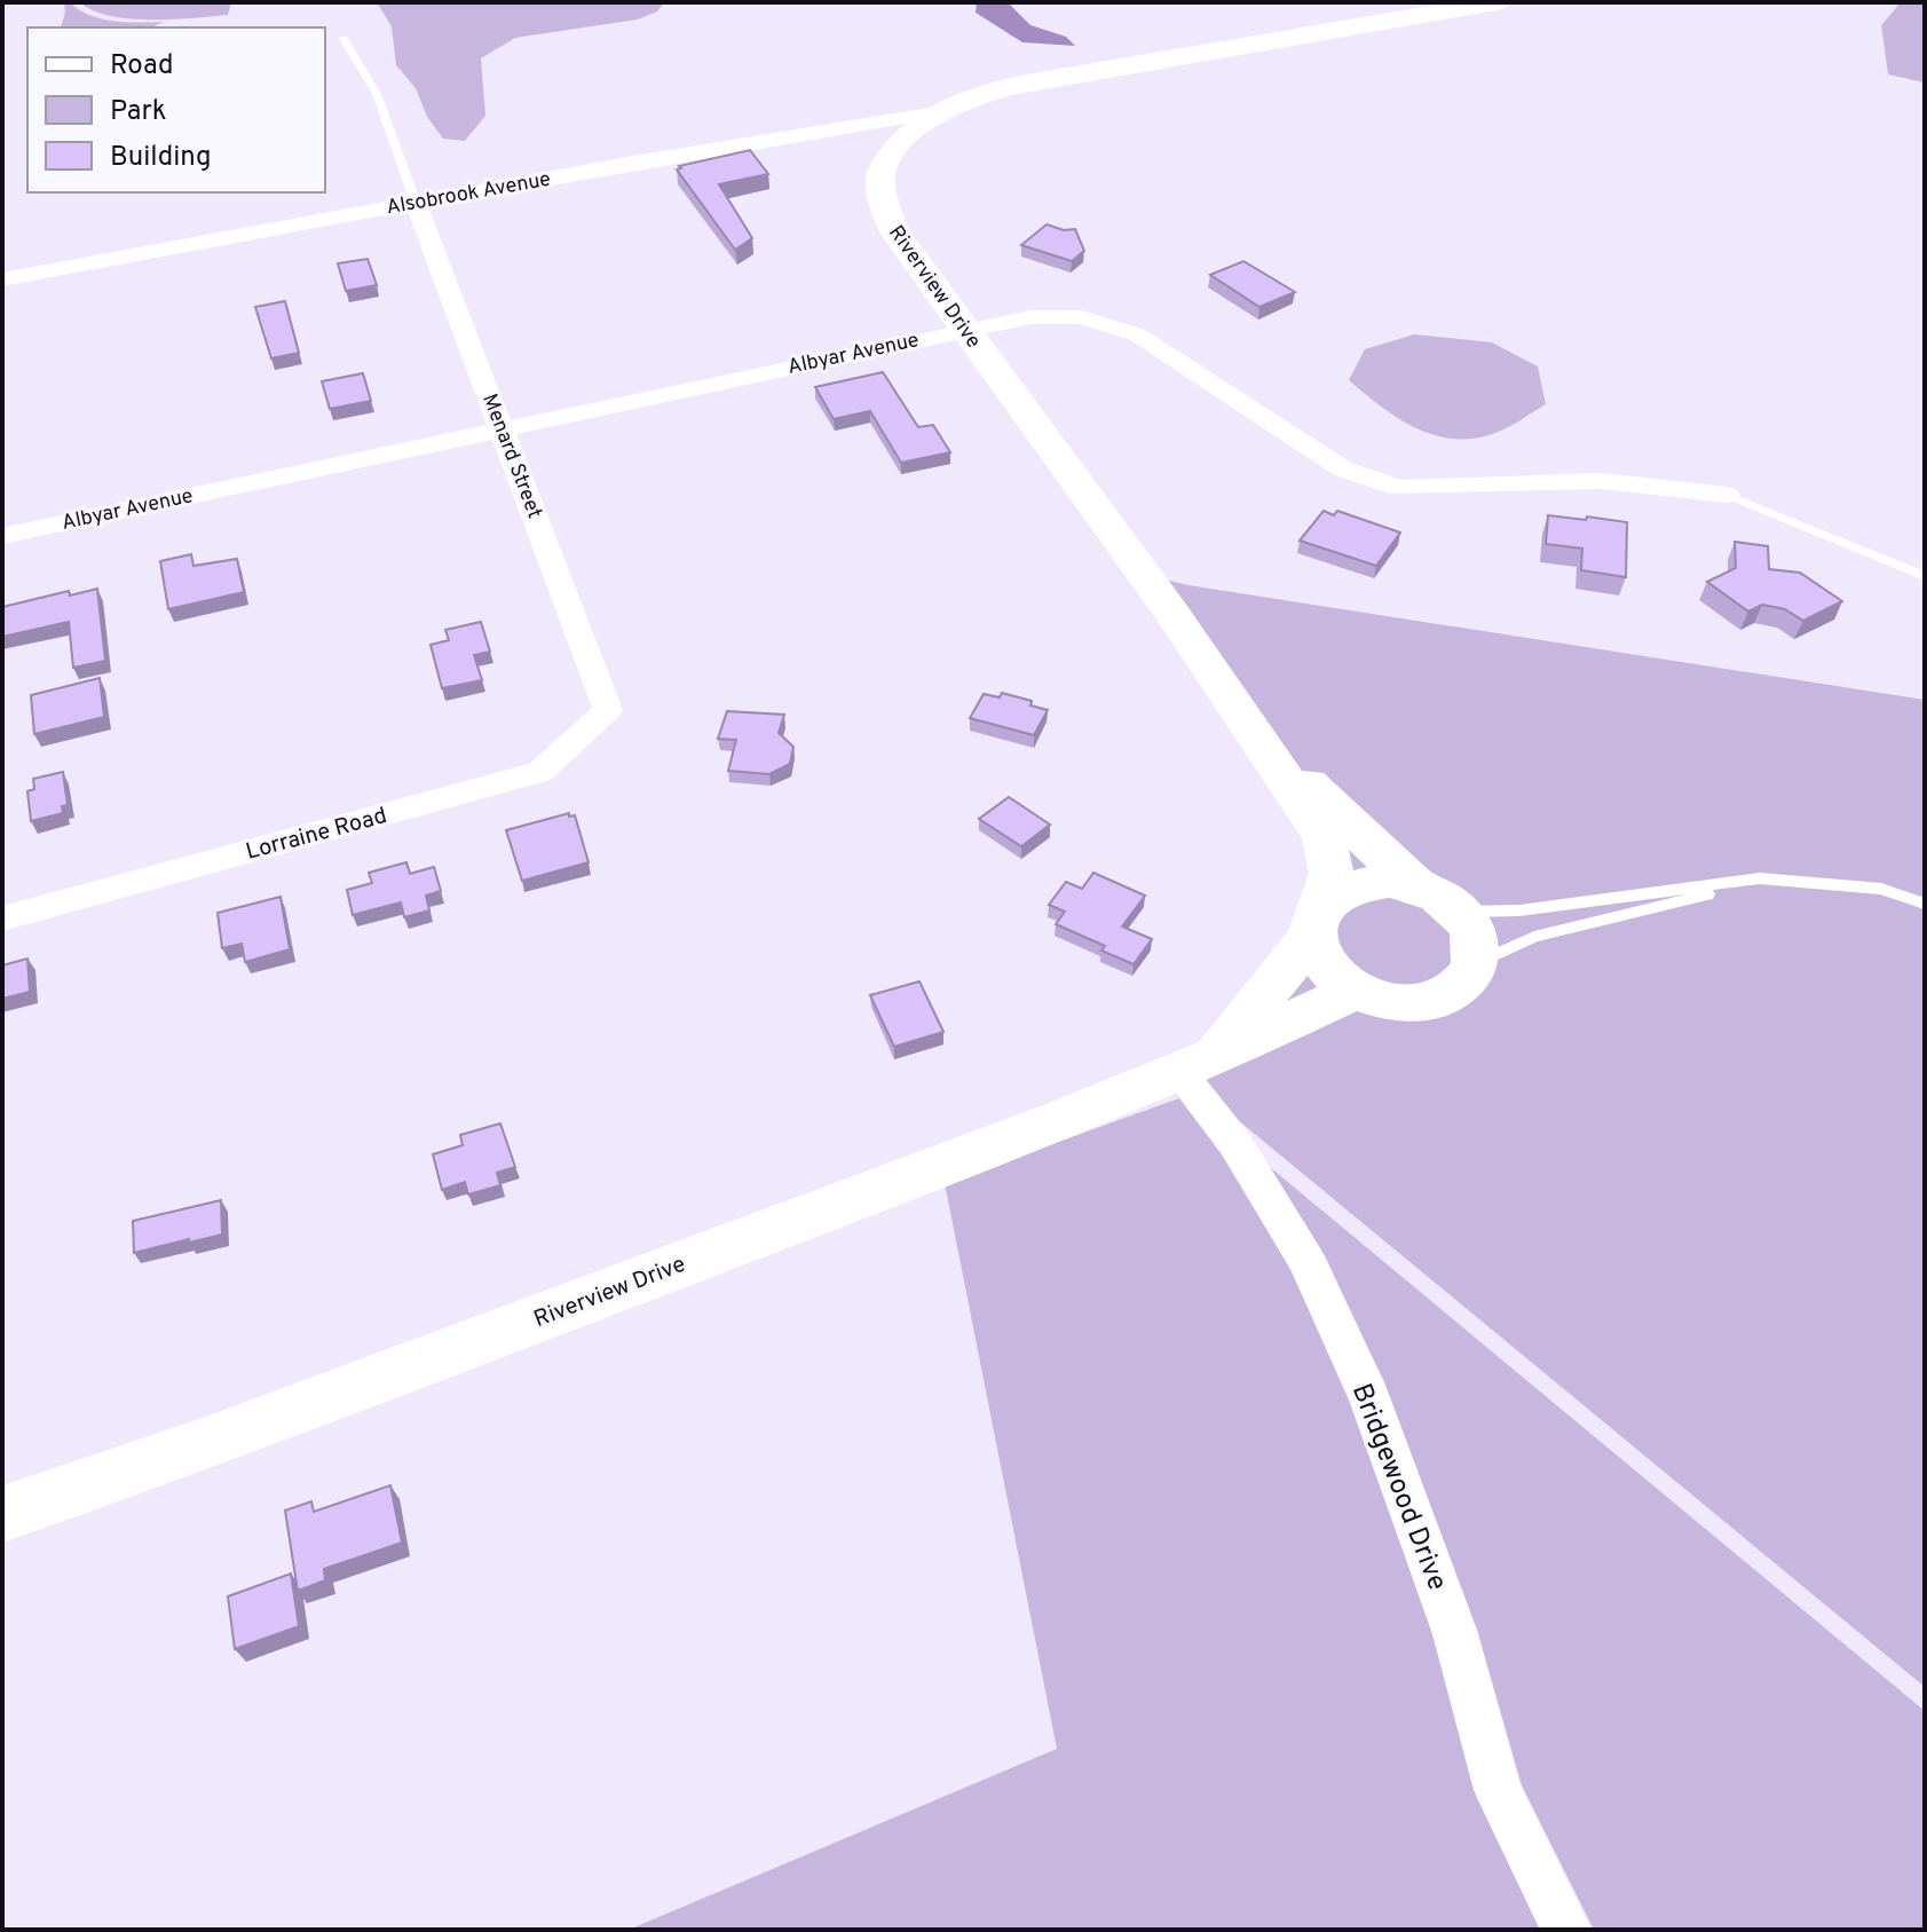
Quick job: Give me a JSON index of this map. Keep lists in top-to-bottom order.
{
  "streets": {
    "street": [
      "Alsobrook Avenue",
      "Riverview Drive",
      "Albyar Avenue",
      "Menard Street",
      "Lorraine Road",
      "Bridgewood Drive"
    ]
  },
  "crossings": [
    ["Alsobrook Avenue", "Riverview Drive"],
    ["Alsobrook Avenue", "Menard Street"],
    ["Riverview Drive", "Albyar Avenue"],
    ["Riverview Drive", "Bridgewood Drive"],
    ["Albyar Avenue", "Menard Street"],
    ["Menard Street", "Lorraine Road"]
  ],
  "legend": ["Road", "Park", "Building"]
}
